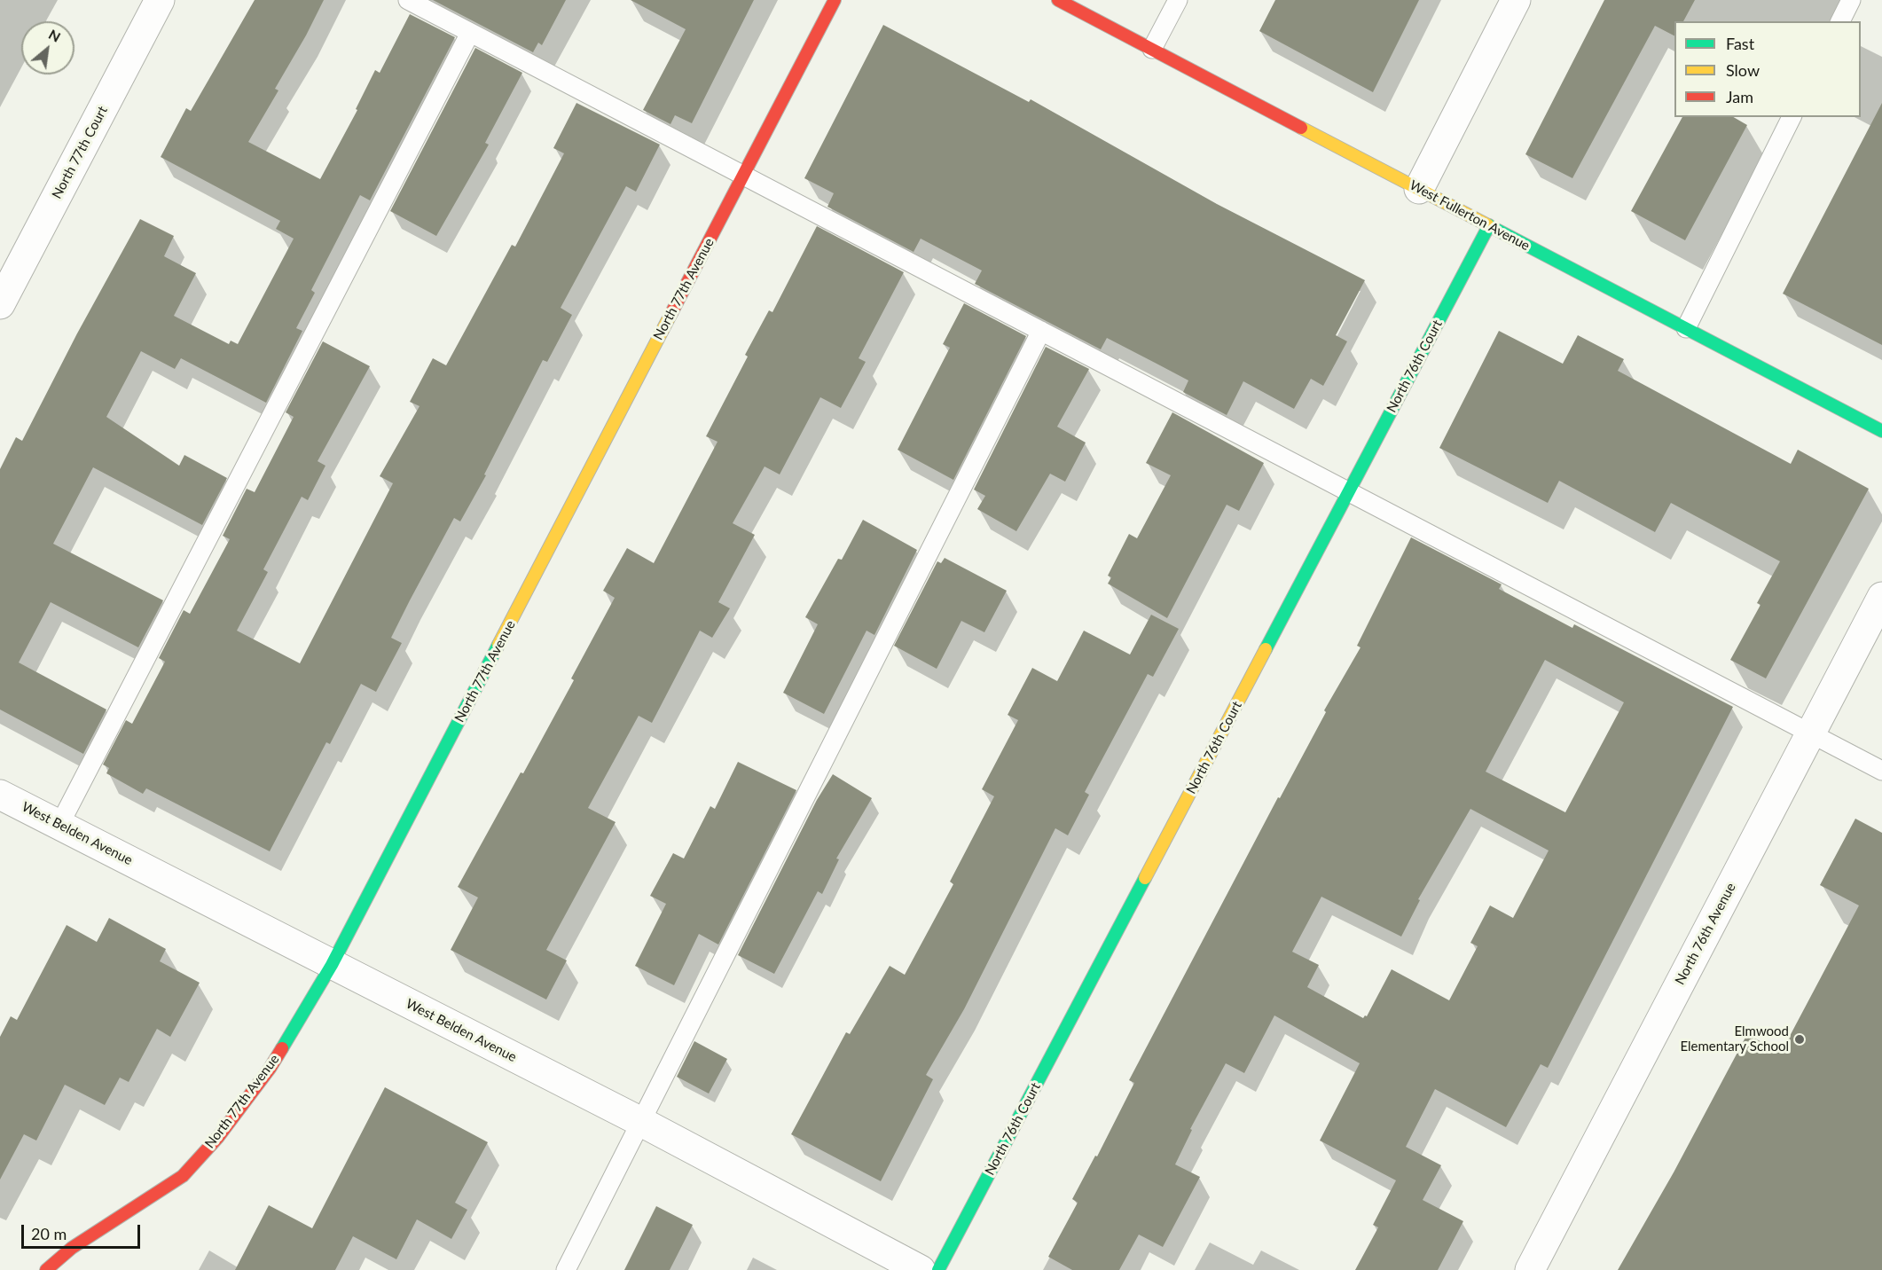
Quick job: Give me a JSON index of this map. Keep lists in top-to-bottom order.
{
  "streets": {
    "street": [
      "North 77th Court",
      "West Fullerton Avenue",
      "North 77th Avenue",
      "North 76th Court",
      "West Belden Avenue",
      "North 76th Avenue"
    ]
  },
  "crossings": [
    ["West Fullerton Avenue", "North 76th Court"],
    ["North 77th Avenue", "West Belden Avenue"]
  ],
  "places": ["Elmwood Elementary School"],
  "legend": ["Fast", "Slow", "Jam"],
  "scale_bar": "20 m",
  "north": "top right"
}
